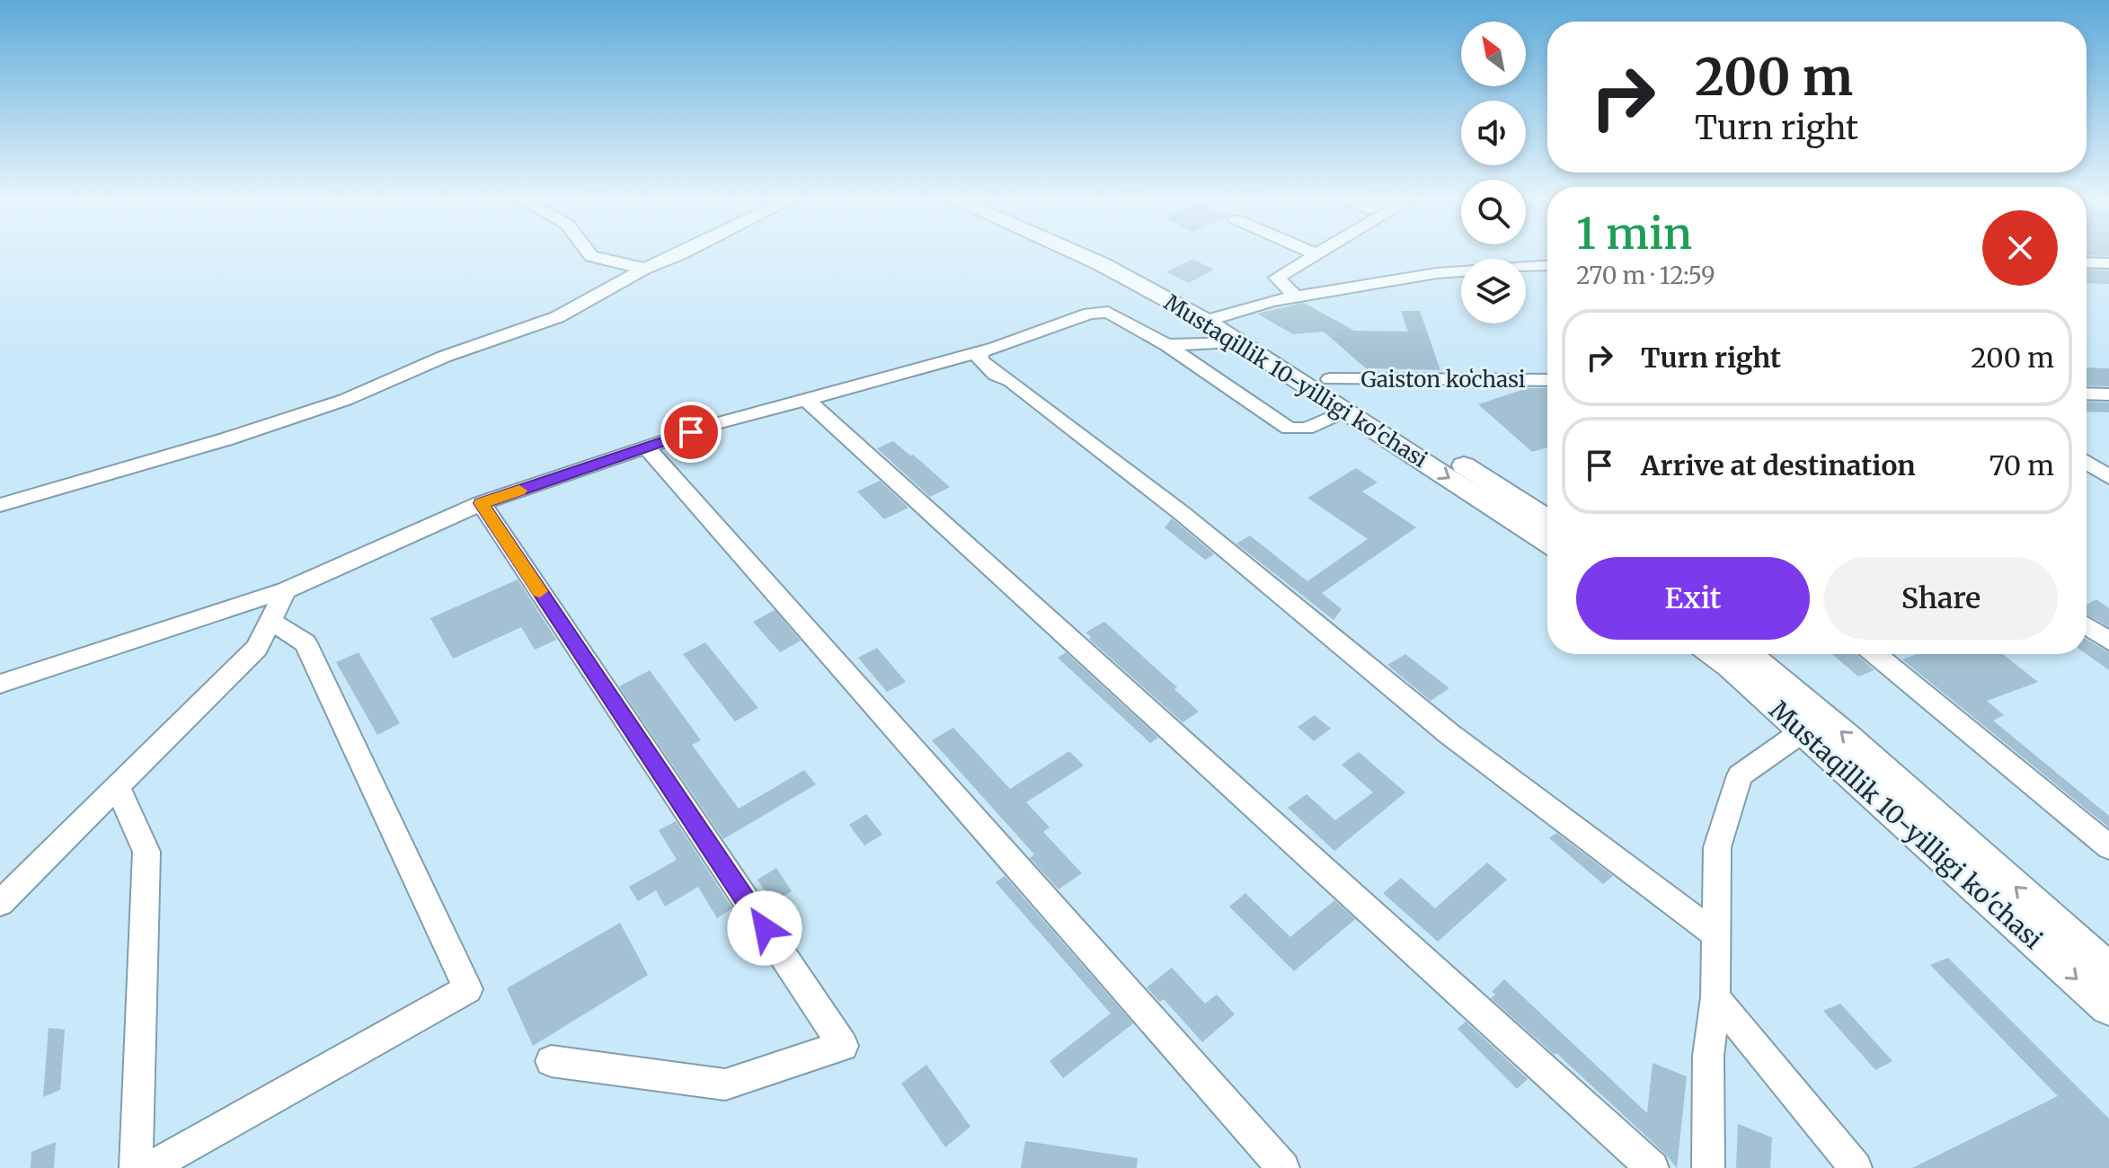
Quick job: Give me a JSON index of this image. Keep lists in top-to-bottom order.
{
  "streets": {
    "main road": ["Mustaqillik 10-yilligi ko'chasi"],
    "street": ["Gaiston koʻchasi"]
  },
  "crossings": [
    ["Gaiston koʻchasi", "Mustaqillik 10-yilligi ko'chasi"]
  ],
  "north": "top left",
  "page": {
    "turn": ["200 m", "Turn right"],
    "heading": ["1 min", "270 m · 12:59"],
    "list": [
      {
        "name": "Turn right",
        "value": "200 m"
      },
      {
        "name": "Arrive at destination",
        "value": "70 m"
      }
    ],
    "buttons": ["Exit", "Share"]
  }
}
